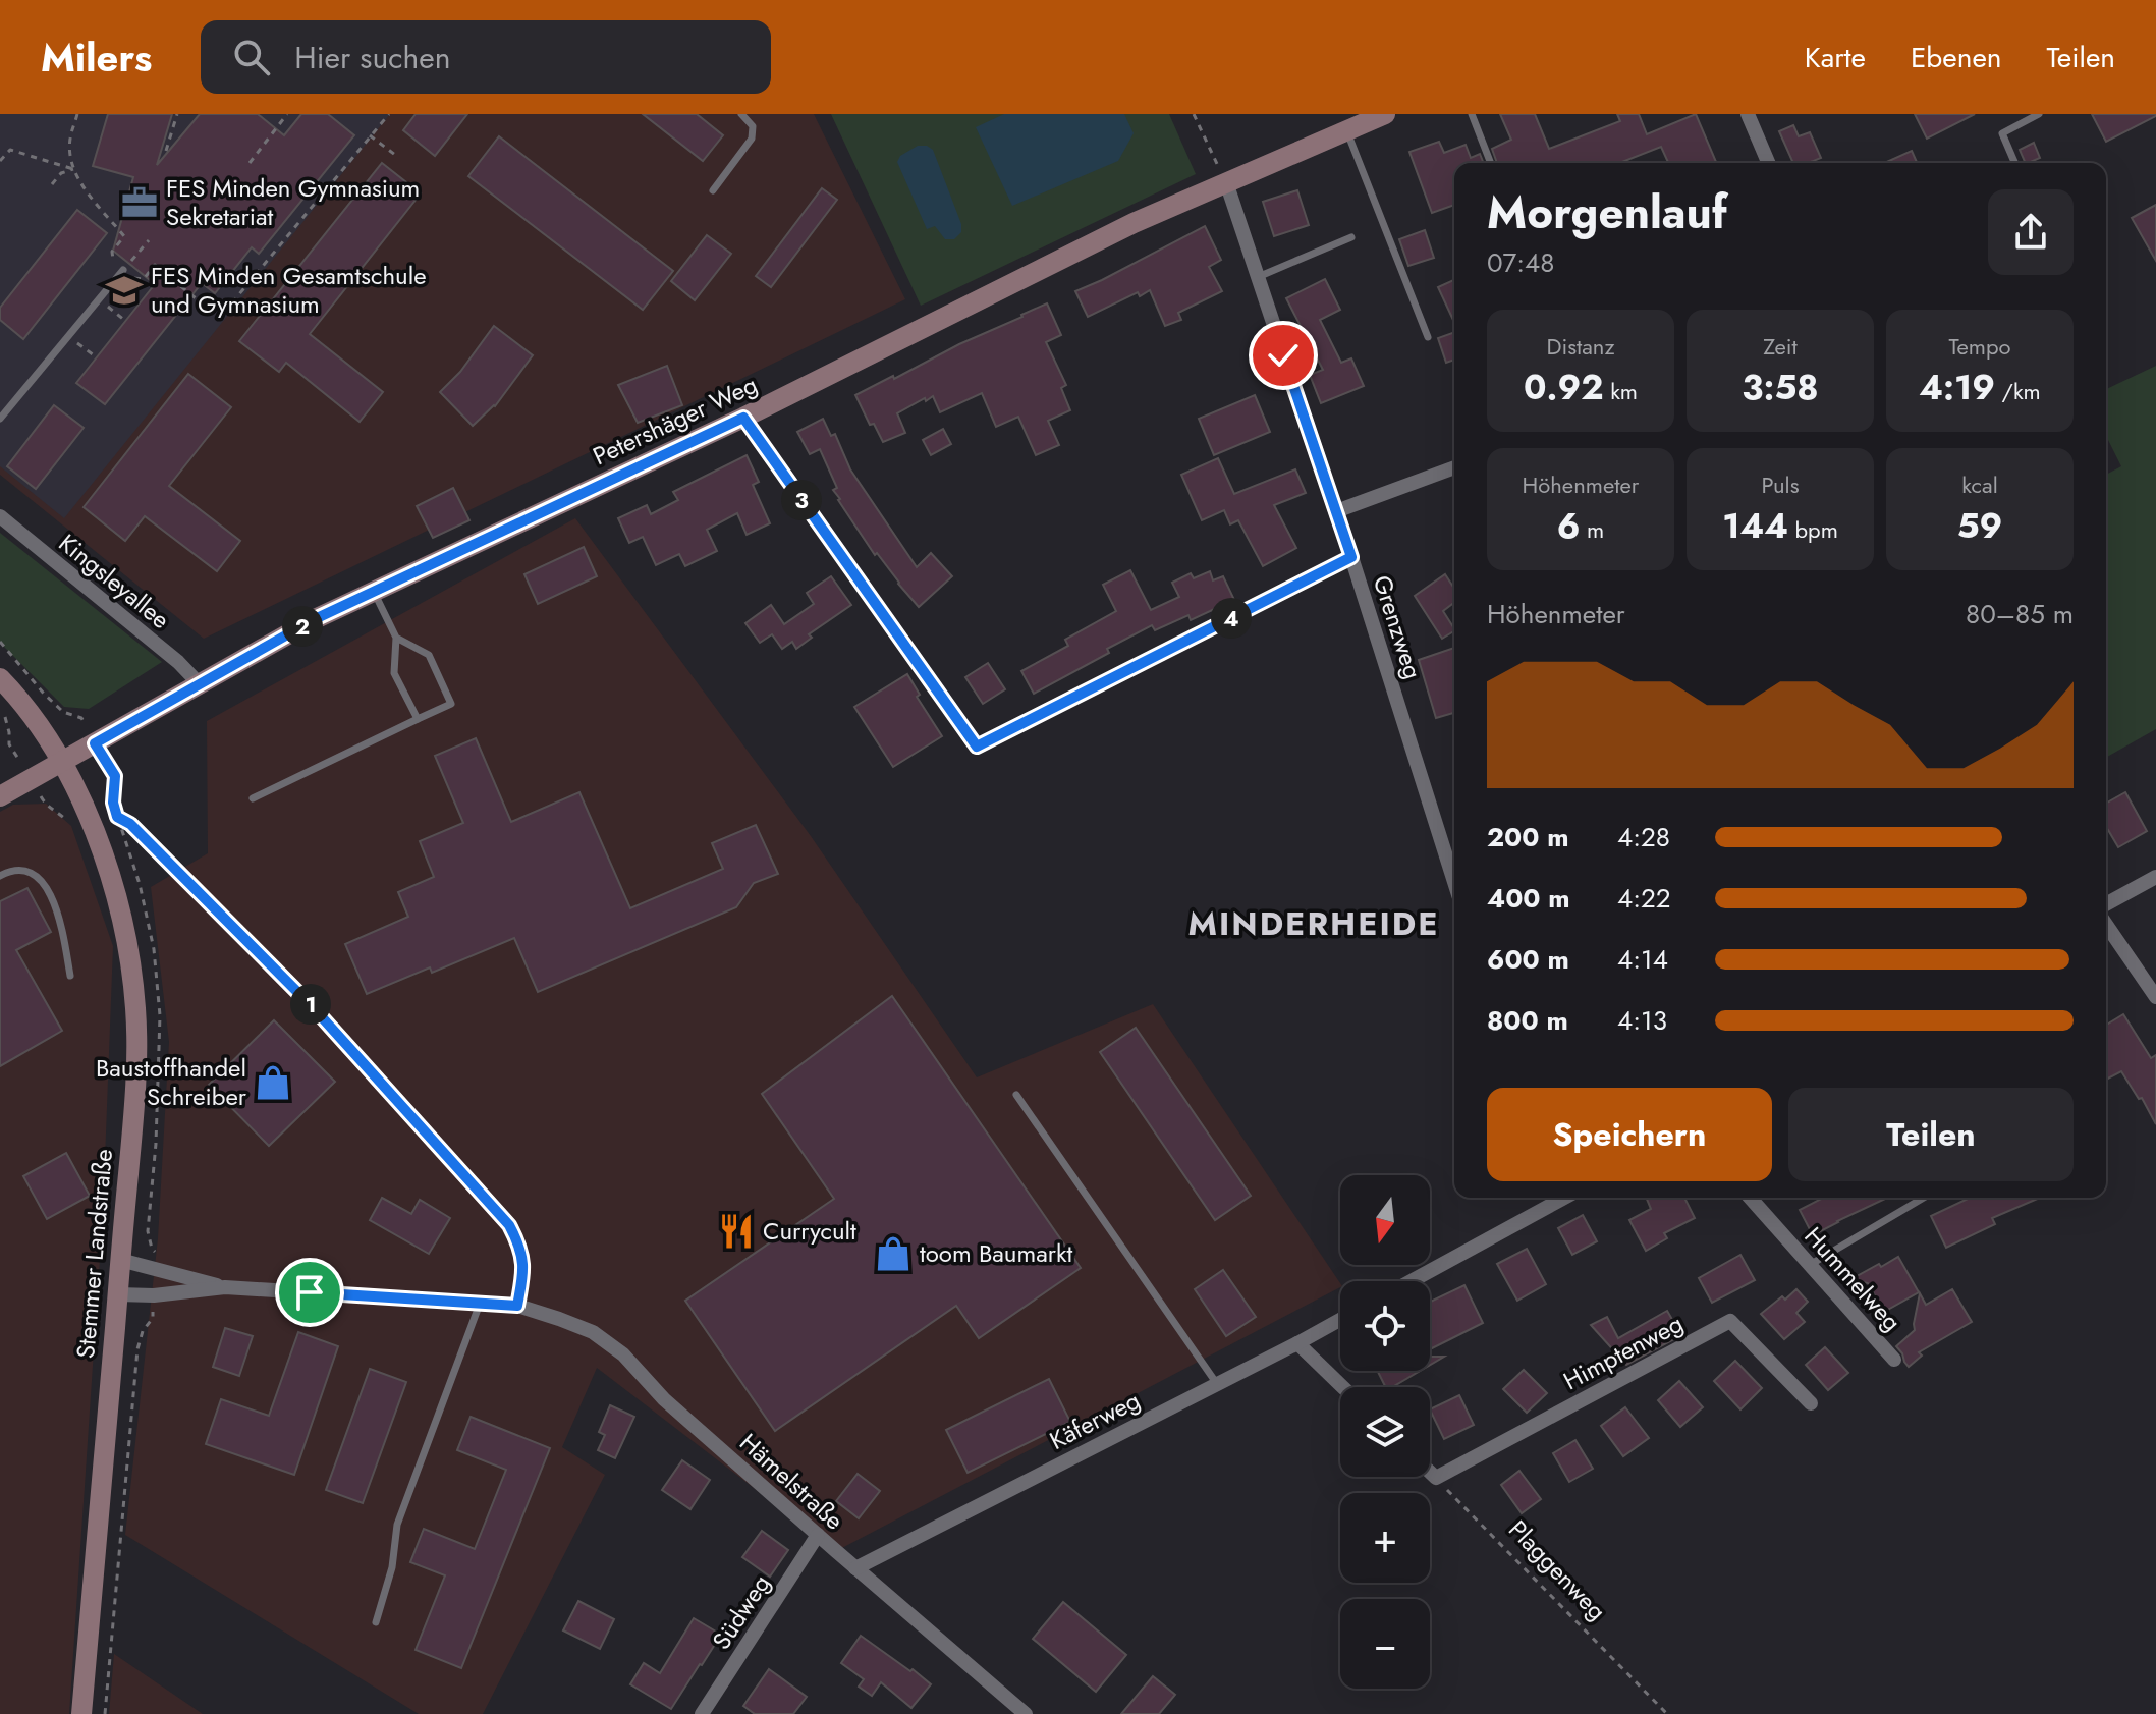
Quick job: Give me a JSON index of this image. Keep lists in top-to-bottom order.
{
  "streets": {
    "street": [
      "Petershäger Weg",
      "Kingsleyallee",
      "Grenzweg",
      "Stemmer Landstraße",
      "Hummelweg",
      "Himptenweg",
      "Käferweg",
      "Hämelstraße",
      "Südweg"
    ],
    "path": ["Plaggenweg"]
  },
  "crossings": [
    ["Petershäger Weg", "Kingsleyallee"],
    ["Petershäger Weg", "Grenzweg"],
    ["Petershäger Weg", "Stemmer Landstraße"],
    ["Stemmer Landstraße", "Hämelstraße"],
    ["Himptenweg", "Plaggenweg"],
    ["Käferweg", "Hämelstraße"],
    ["Hämelstraße", "Südweg"]
  ],
  "districts": ["MINDERHEIDE"],
  "places": {
    "office": ["FES Minden Gymnasium Sekretariat"],
    "school or university": ["FES Minden Gesamtschule und Gymnasium"],
    "shop": ["Baustoffhandel Schreiber", "toom Baumarkt"],
    "restaurant": ["Currycult"]
  },
  "north": "bottom",
  "page": {
    "header": "Milers",
    "search": "Hier suchen",
    "nav": ["Karte", "Ebenen", "Teilen"],
    "heading": ["Morgenlauf", "07:48"],
    "stats": [
      ["Distanz", "0.92 km"],
      ["Zeit", "3:58"],
      ["Tempo", "4:19 /km"],
      ["Höhenmeter", "6 m"],
      ["Puls", "144 bpm"],
      ["kcal", "59"]
    ],
    "pins": [
      "3",
      "4",
      "2",
      "1"
    ],
    "chart": ["Höhenmeter", "80–85 m"],
    "list": [
      {
        "name": "200 m",
        "note": "4:28"
      },
      {
        "name": "400 m",
        "note": "4:22"
      },
      {
        "name": "600 m",
        "note": "4:14"
      },
      {
        "name": "800 m",
        "note": "4:13"
      }
    ],
    "buttons": ["Speichern", "Teilen"],
    "map_buttons": ["+", "−"]
  }
}
